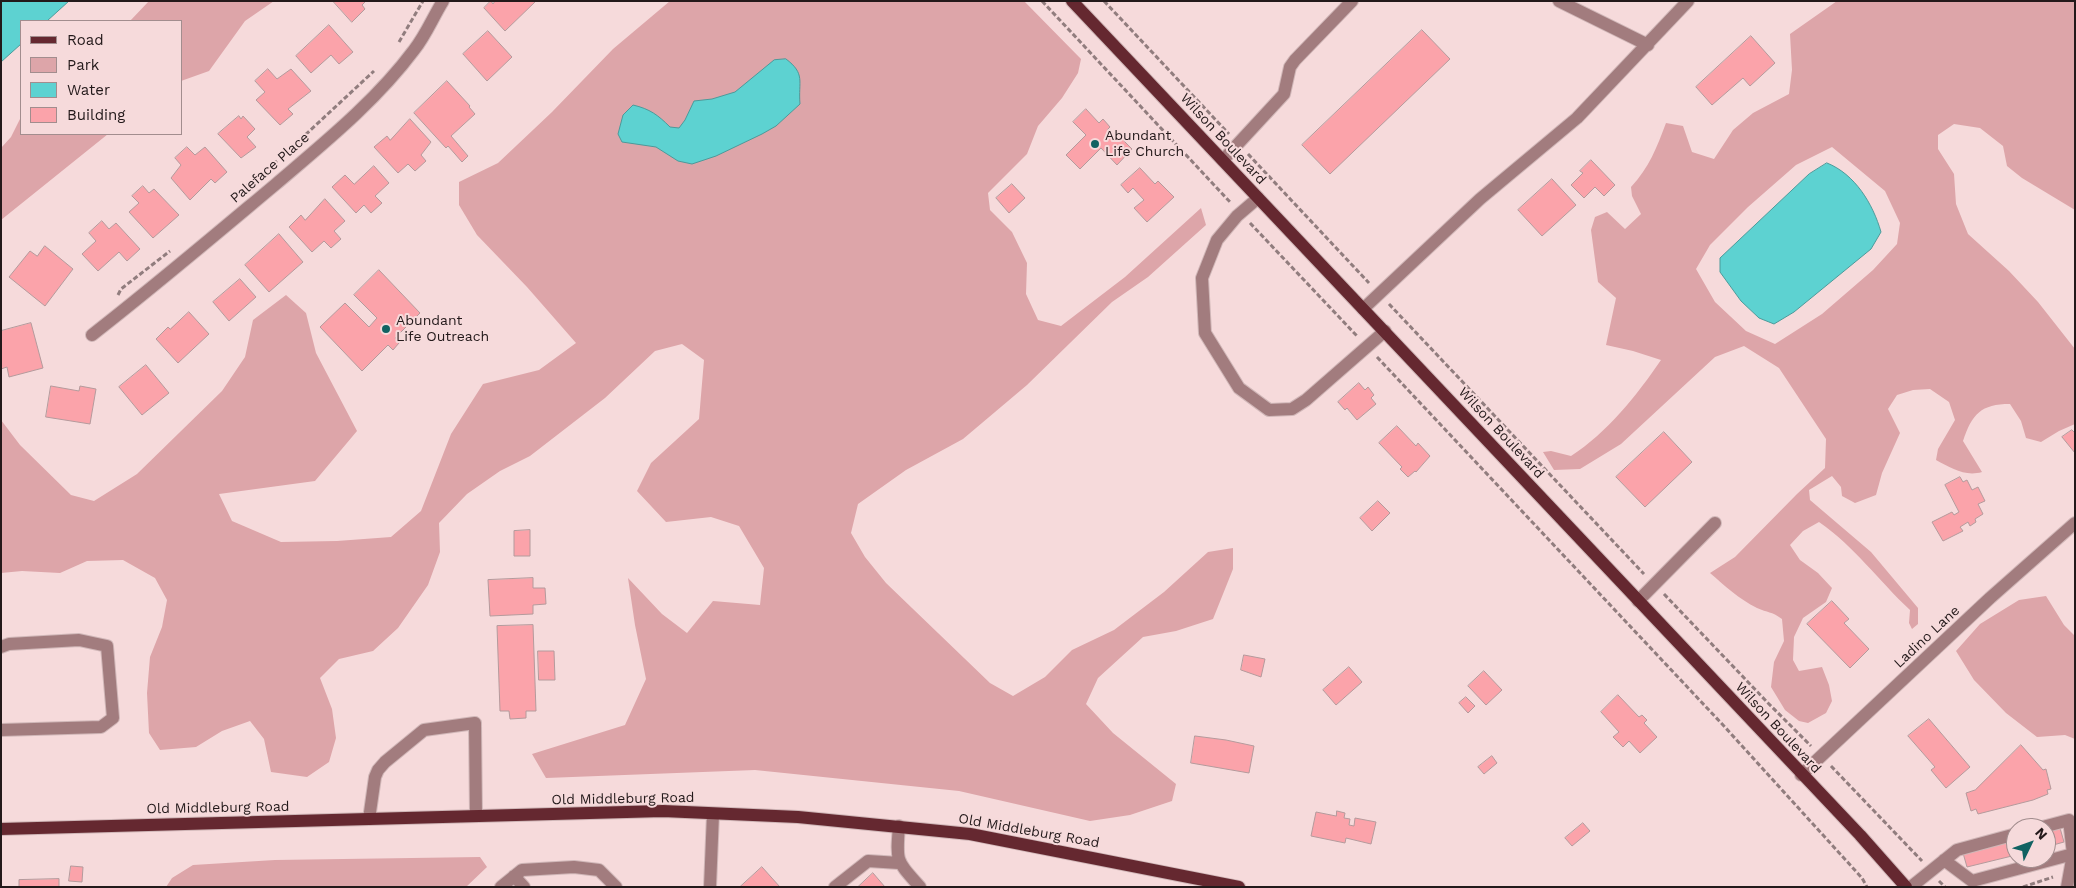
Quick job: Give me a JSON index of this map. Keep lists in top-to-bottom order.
{
  "streets": {
    "main road": ["Wilson Boulevard", "Old Middleburg Road"],
    "street": ["Paleface Place", "Ladino Lane"]
  },
  "crossings": [
    ["Wilson Boulevard", "Ladino Lane"]
  ],
  "places": ["Abundant Life Church", "Abundant Life Outreach"],
  "legend": [
    "Road",
    "Park",
    "Water",
    "Building"
  ],
  "north": "top right"
}
